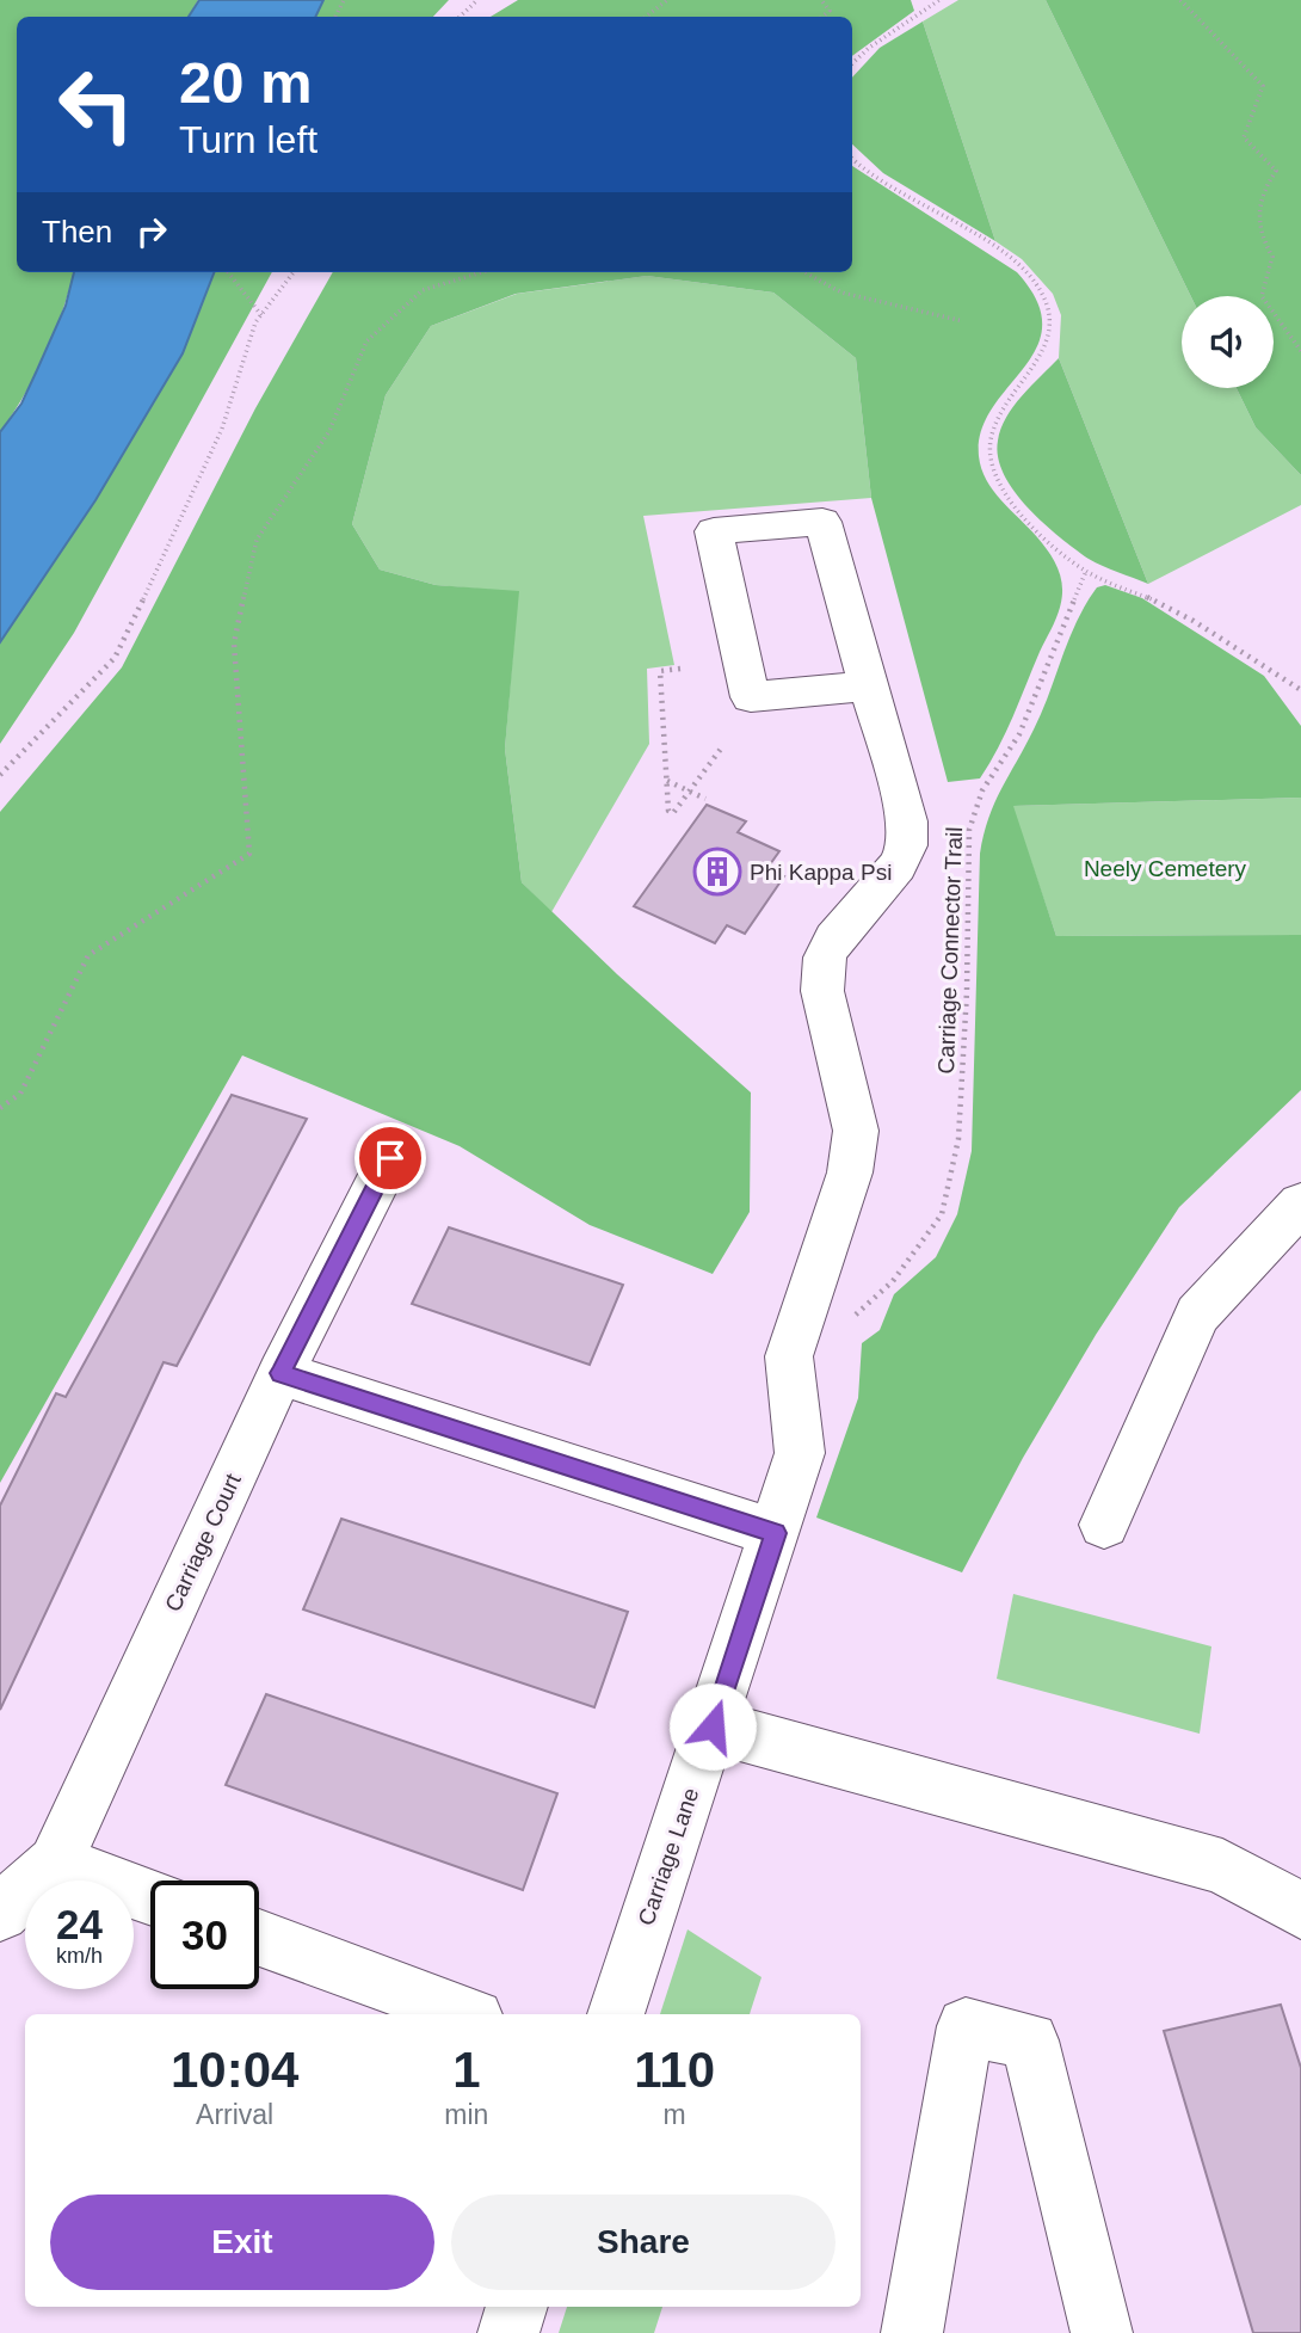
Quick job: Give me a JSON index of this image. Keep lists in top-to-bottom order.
{
  "streets": {
    "street": ["Carriage Court", "Carriage Lane"],
    "path": ["Carriage Connector Trail"]
  },
  "parks": ["Neely Cemetery"],
  "places": {
    "building": ["Phi Kappa Psi"]
  },
  "page": {
    "turn": ["20 m", "Turn left"],
    "then": "Then",
    "speed": "24 km/h",
    "limit": "30",
    "eta": [
      "10:04",
      "Arrival",
      "1",
      "min",
      "110",
      "m"
    ],
    "buttons": ["Exit", "Share"]
  }
}
